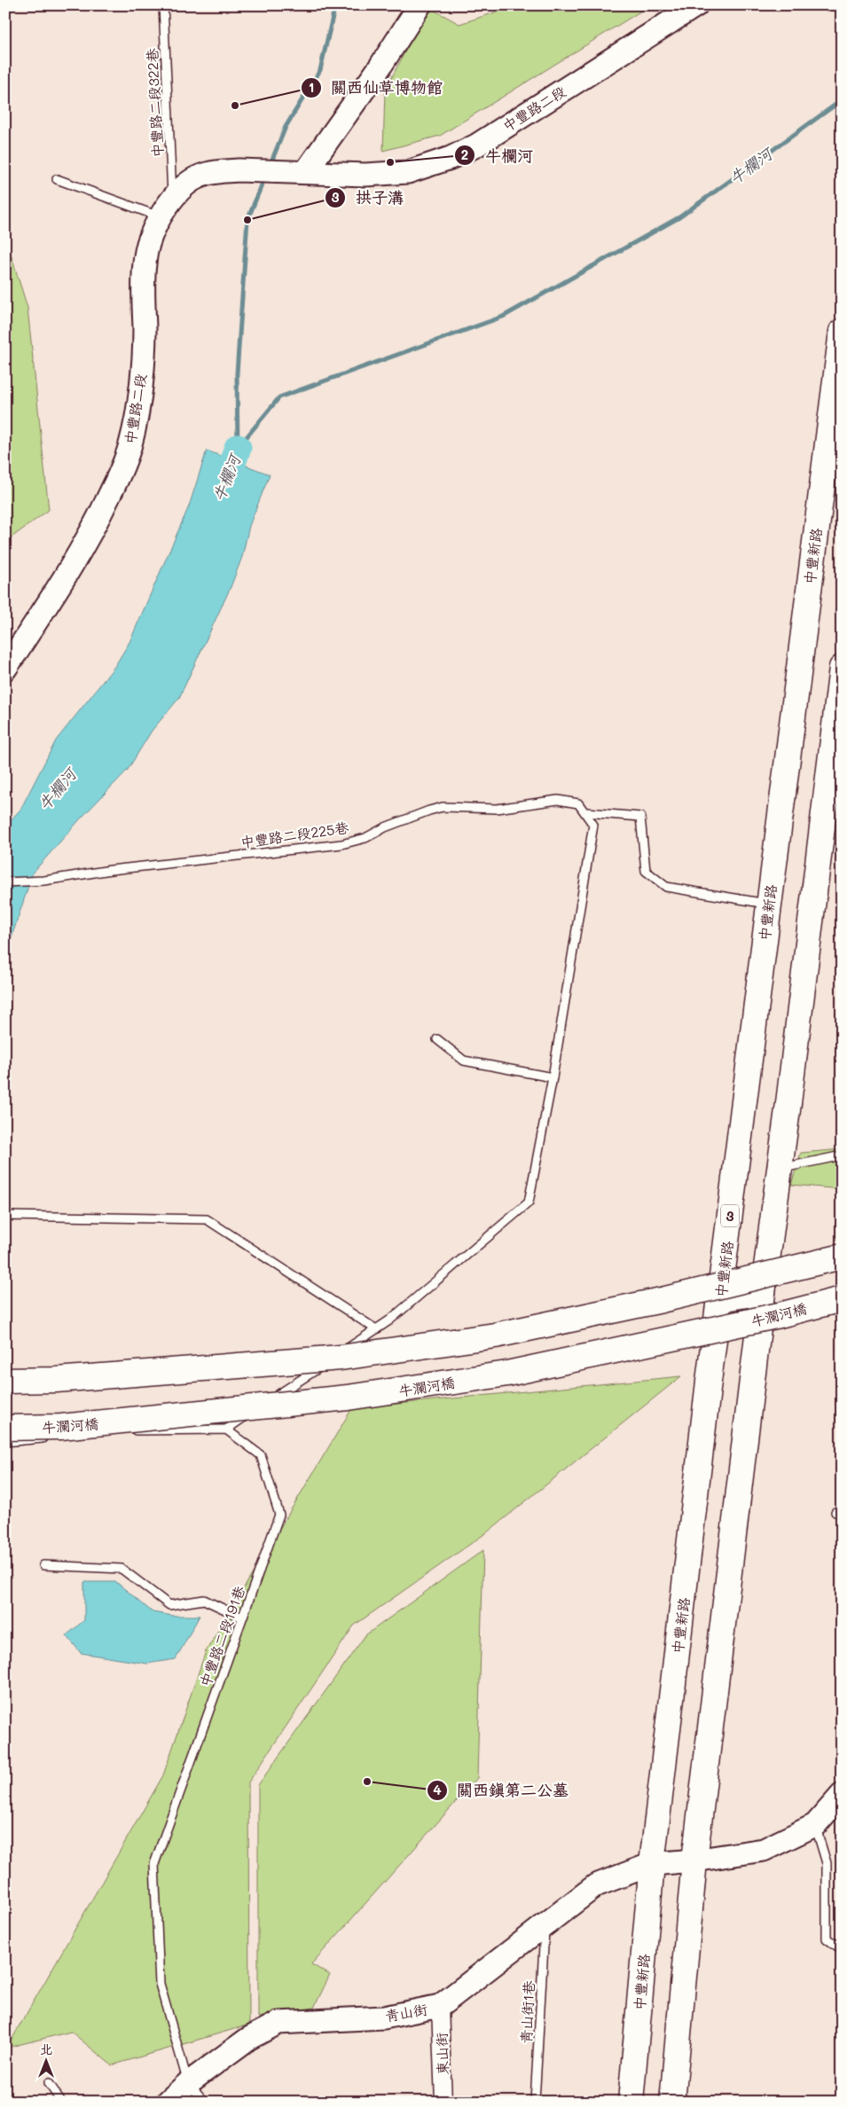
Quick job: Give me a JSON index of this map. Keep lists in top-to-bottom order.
{
  "streets": {
    "main road": ["中豐新路", "3", "牛瀾河橋"],
    "street": ["中豐路二段", "青山街", "東山街"],
    "lane": [
      "中豐路二段322巷",
      "中豐路二段225巷",
      "中豐路二段191巷",
      "青山街1巷"
    ]
  },
  "crossings": [
    ["中豐路二段322巷", "中豐路二段"],
    ["中豐新路", "青山街"],
    ["中豐路二段191巷", "青山街"],
    ["青山街", "青山街1巷"],
    ["青山街", "東山街"]
  ],
  "water": ["牛欄河"],
  "places": [
    "關西仙草博物館",
    "牛欄河",
    "拱子溝",
    "關西鎮第二公墓"
  ],
  "north": "top"
}
